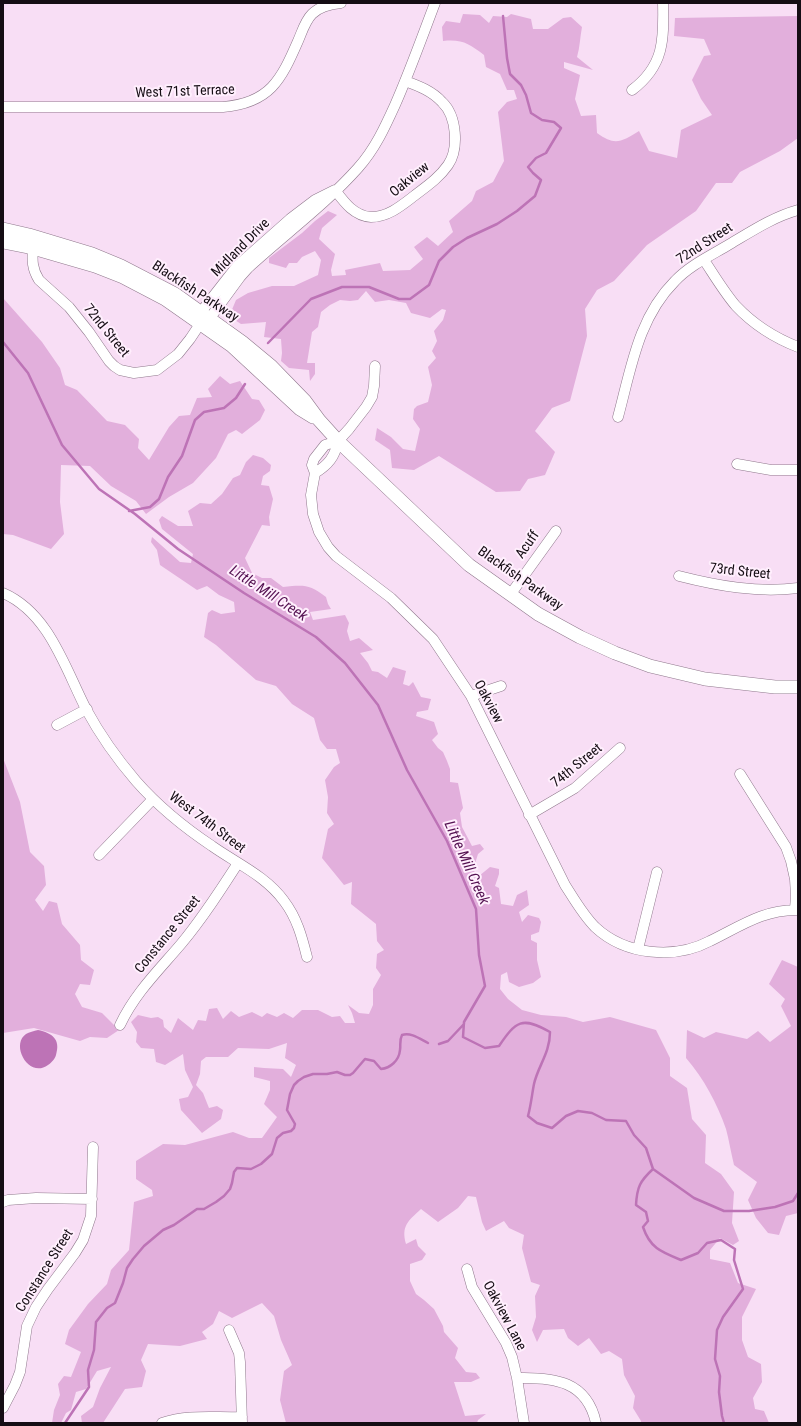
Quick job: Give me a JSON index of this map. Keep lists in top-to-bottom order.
{
  "streets": {
    "main road": ["Blackfish Parkway"],
    "street": [
      "West 71st Terrace",
      "Oakview",
      "72nd Street",
      "Midland Drive",
      "Acuff",
      "73rd Street",
      "74th Street",
      "West 74th Street",
      "Constance Street",
      "Oakview Lane"
    ]
  },
  "crossings": [
    ["Oakview", "Midland Drive"],
    ["Oakview", "Blackfish Parkway"],
    ["Oakview", "74th Street"],
    ["72nd Street", "Midland Drive"],
    ["72nd Street", "Blackfish Parkway"],
    ["Midland Drive", "Blackfish Parkway"],
    ["Blackfish Parkway", "Acuff"],
    ["West 74th Street", "Constance Street"]
  ],
  "water": ["Little Mill Creek"]
}
